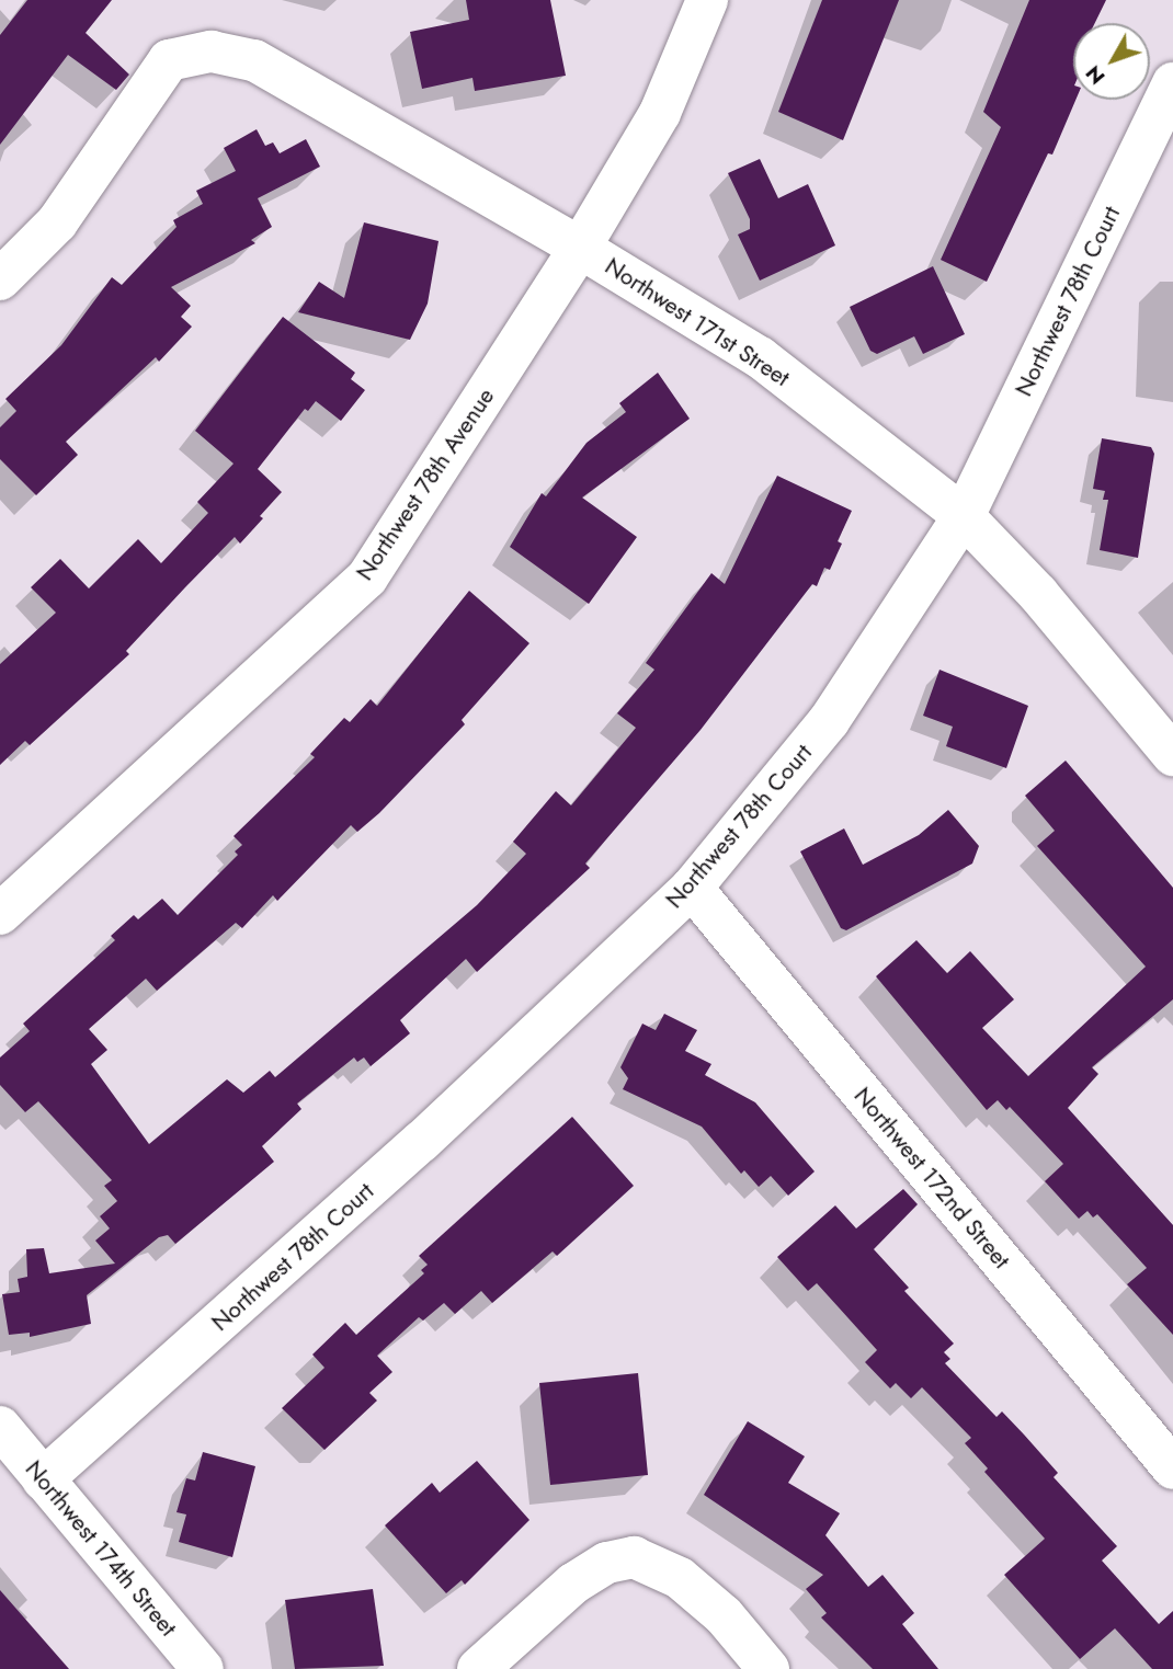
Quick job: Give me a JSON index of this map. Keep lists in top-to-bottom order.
{
  "streets": {
    "street": [
      "Northwest 78th Court",
      "Northwest 171st Street",
      "Northwest 78th Avenue",
      "Northwest 172nd Street",
      "Northwest 174th Street"
    ]
  },
  "crossings": [
    ["Northwest 78th Court", "Northwest 171st Street"],
    ["Northwest 78th Court", "Northwest 172nd Street"],
    ["Northwest 78th Court", "Northwest 174th Street"],
    ["Northwest 171st Street", "Northwest 78th Avenue"]
  ],
  "north": "bottom left"
}
